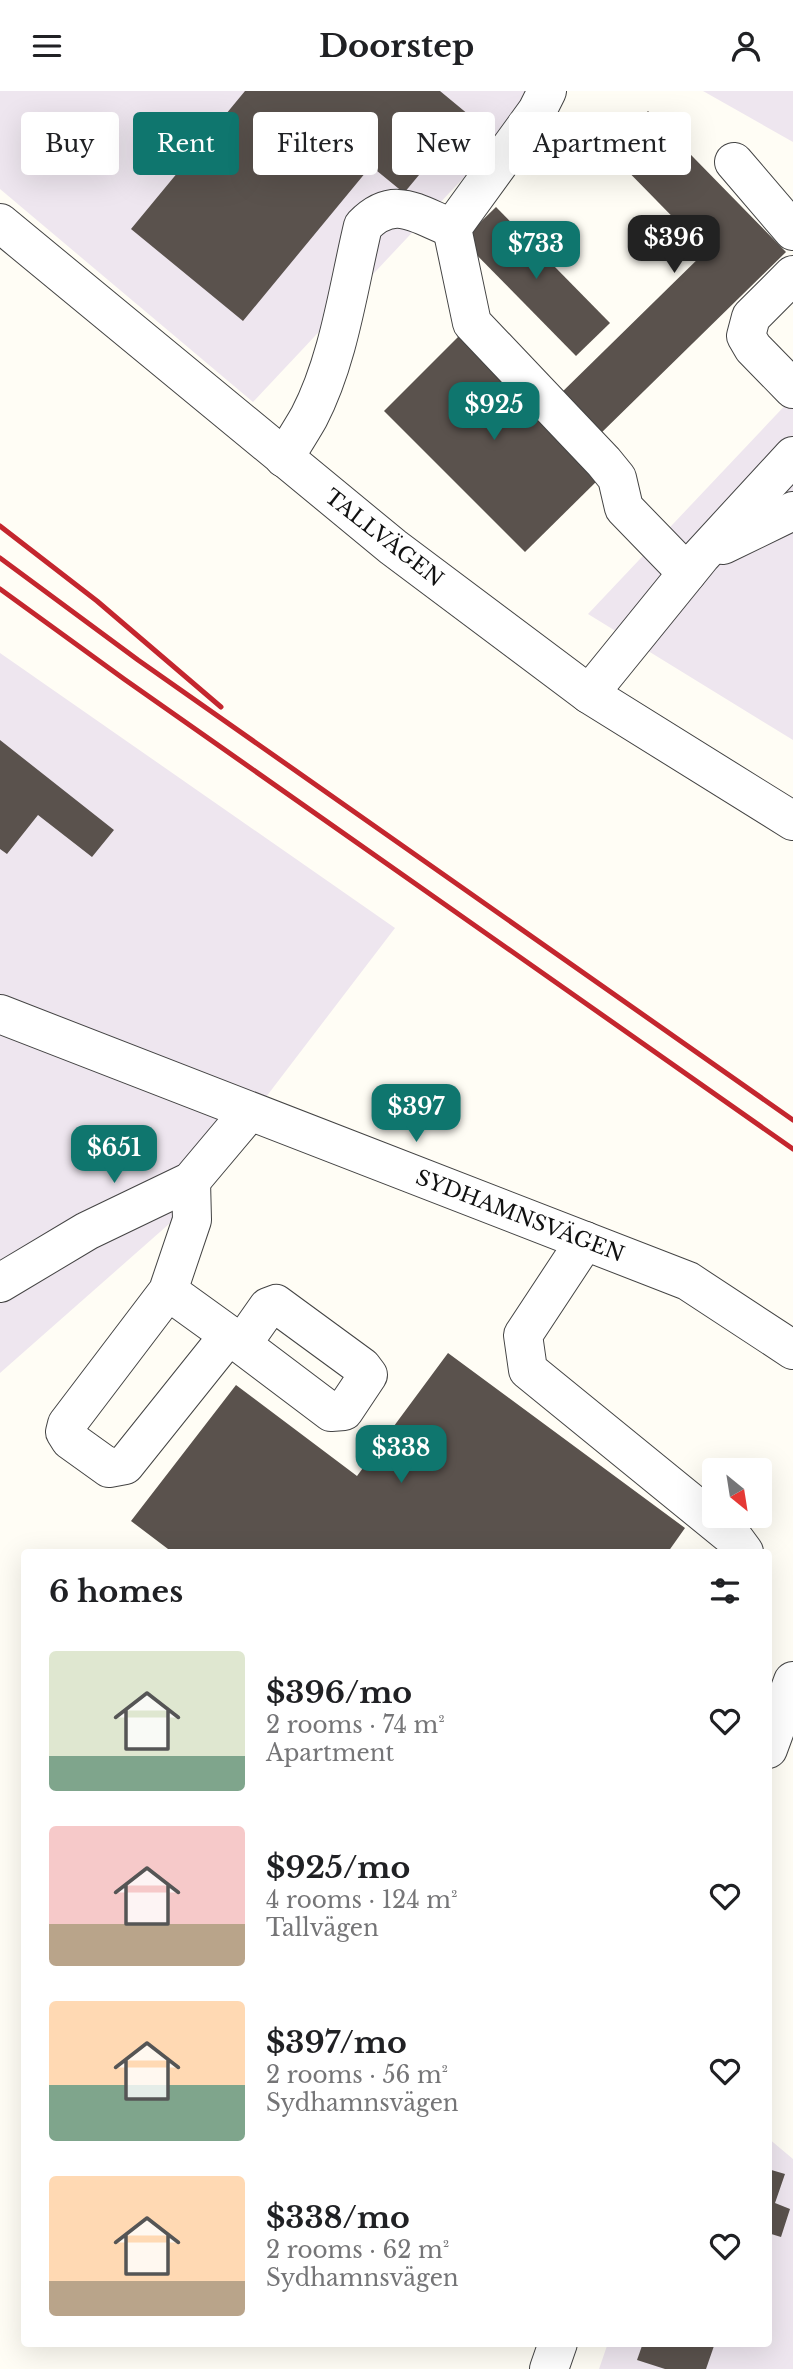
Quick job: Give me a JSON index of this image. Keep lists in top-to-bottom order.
{
  "streets": {
    "street": ["TALLVÄGEN", "SYDHAMNSVÄGEN"]
  },
  "north": "bottom right",
  "page": {
    "header": "Doorstep",
    "chip": [
      "Buy",
      "Rent",
      "Filters",
      "New",
      "Apartment"
    ],
    "price": [
      "$396",
      "$733",
      "$925",
      "$397",
      "$651",
      "$338"
    ],
    "heading": "6 homes",
    "list": [
      {
        "name": "$396/mo",
        "note": "2 rooms · 74 m² · Apartment"
      },
      {
        "name": "$925/mo",
        "note": "4 rooms · 124 m² · Tallvägen"
      },
      {
        "name": "$397/mo",
        "note": "2 rooms · 56 m² · Sydhamnsvägen"
      },
      {
        "name": "$338/mo",
        "note": "2 rooms · 62 m² · Sydhamnsvägen"
      }
    ]
  }
}
